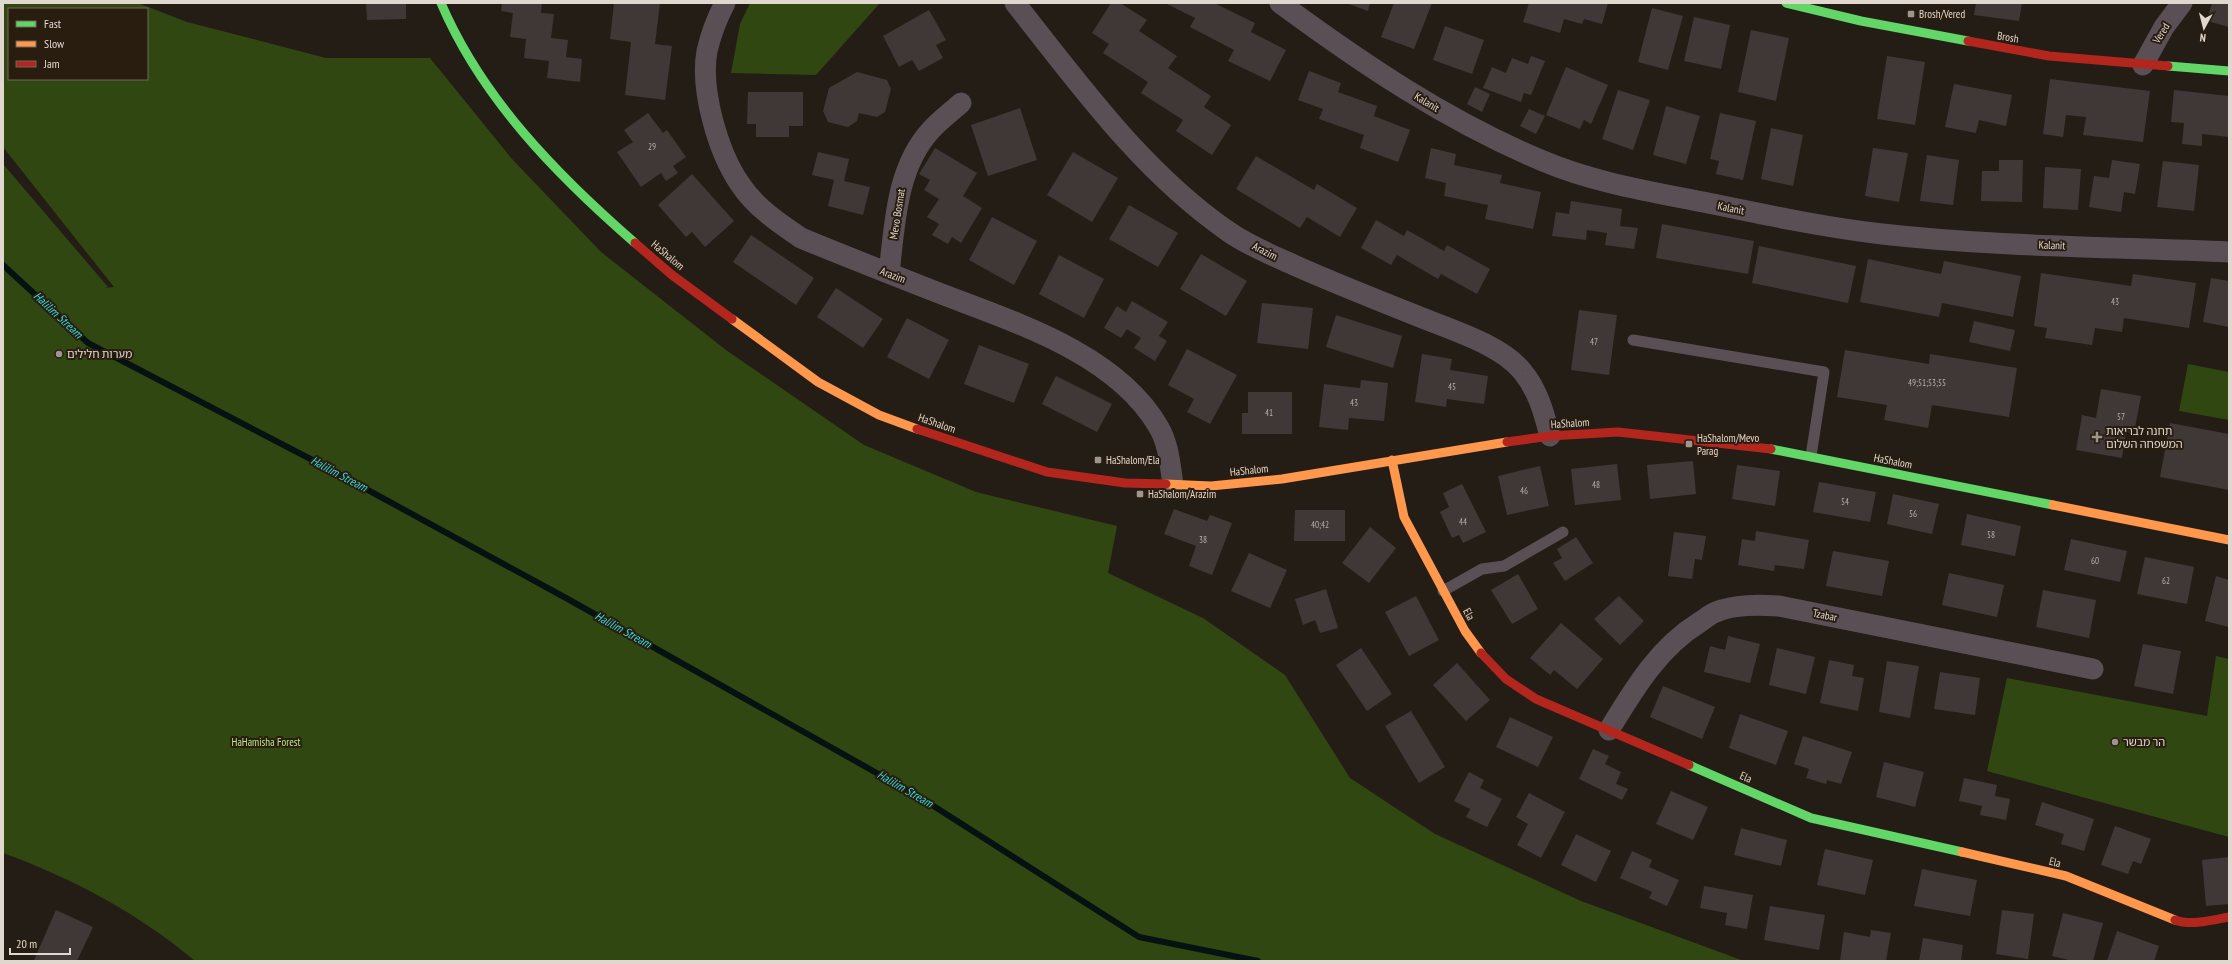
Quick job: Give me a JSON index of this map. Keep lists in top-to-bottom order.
{
  "streets": {
    "street": [
      "Vered",
      "Brosh",
      "Kalanit",
      "Mevo Bosmat",
      "Arazim",
      "HaShalom",
      "Ela",
      "Tzabar"
    ]
  },
  "crossings": [
    ["Vered", "Brosh"],
    ["Mevo Bosmat", "Arazim"],
    ["Arazim", "HaShalom"],
    ["HaShalom", "Ela"],
    ["Ela", "Tzabar"]
  ],
  "water": ["Halilim Stream"],
  "parks": ["HaHamisha Forest"],
  "places": {
    "transit": [
      "Brosh/Vered",
      "HaShalom/Mevo Parag",
      "HaShalom/Ela",
      "HaShalom/Arazim"
    ],
    "other": ["מערות חלילים", "הר מבשר"],
    "health": ["תחנה לבריאות המשפחה השלום"]
  },
  "house_numbers": [
    "29",
    "43",
    "47",
    "49;51;53;55",
    "45",
    "43",
    "41",
    "57",
    "48",
    "46",
    "54",
    "56",
    "44",
    "40;42",
    "58",
    "38",
    "60",
    "62"
  ],
  "legend": ["Fast", "Slow", "Jam"],
  "scale_bar": "20 m",
  "north": "bottom"
}
